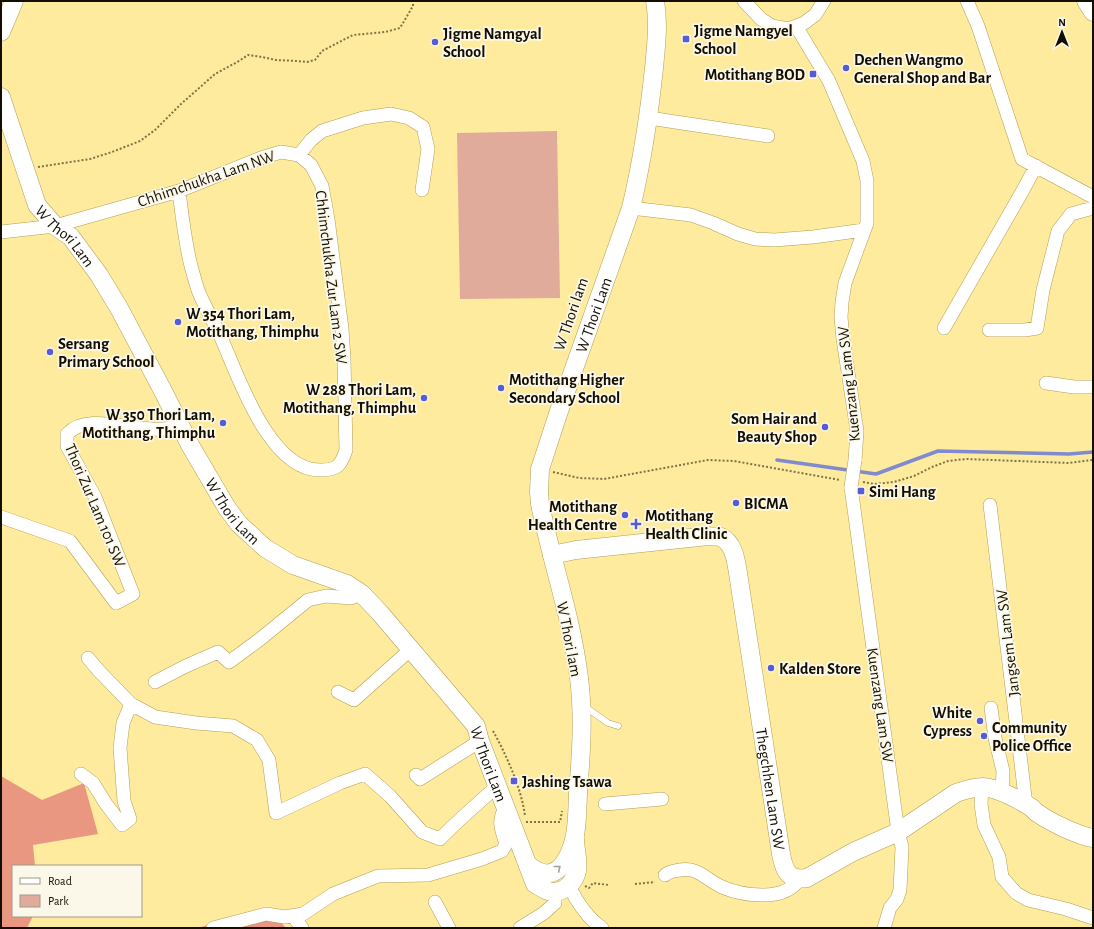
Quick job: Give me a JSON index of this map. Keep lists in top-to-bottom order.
{
  "streets": {
    "main road": ["W Thori Lam", "Thegchhen Lam SW"],
    "street": [
      "Chhimchukha Lam NW",
      "Chhimchukha Zur Lam 2 SW",
      "Kuenzang Lam SW",
      "Thori Zur Lam 101 SW",
      "Jangsem Lam SW"
    ]
  },
  "crossings": [
    ["Chhimchukha Lam NW", "W Thori Lam"],
    ["Chhimchukha Lam NW", "Chhimchukha Zur Lam 2 SW"],
    ["W Thori Lam", "Thori Zur Lam 101 SW"],
    ["W Thori Lam", "Thegchhen Lam SW"]
  ],
  "places": {
    "transit": [
      "Jigme Namgyel School",
      "Motithang BOD",
      "Simi Hang",
      "Jashing Tsawa"
    ],
    "other": [
      "Jigme Namgyal School",
      "Dechen Wangmo General Shop and Bar",
      "W 354 Thori Lam, Motithang, Thimphu",
      "Sersang Primary School",
      "Motithang Higher Secondary School",
      "W 288 Thori Lam, Motithang, Thimphu",
      "W 350 Thori Lam, Motithang, Thimphu",
      "Som Hair and Beauty Shop",
      "BICMA",
      "Motithang Health Centre",
      "Kalden Store",
      "White Cypress",
      "Community Police Office"
    ],
    "health": ["Motithang Health Clinic"]
  },
  "legend": ["Road", "Park"],
  "north": "top"
}
